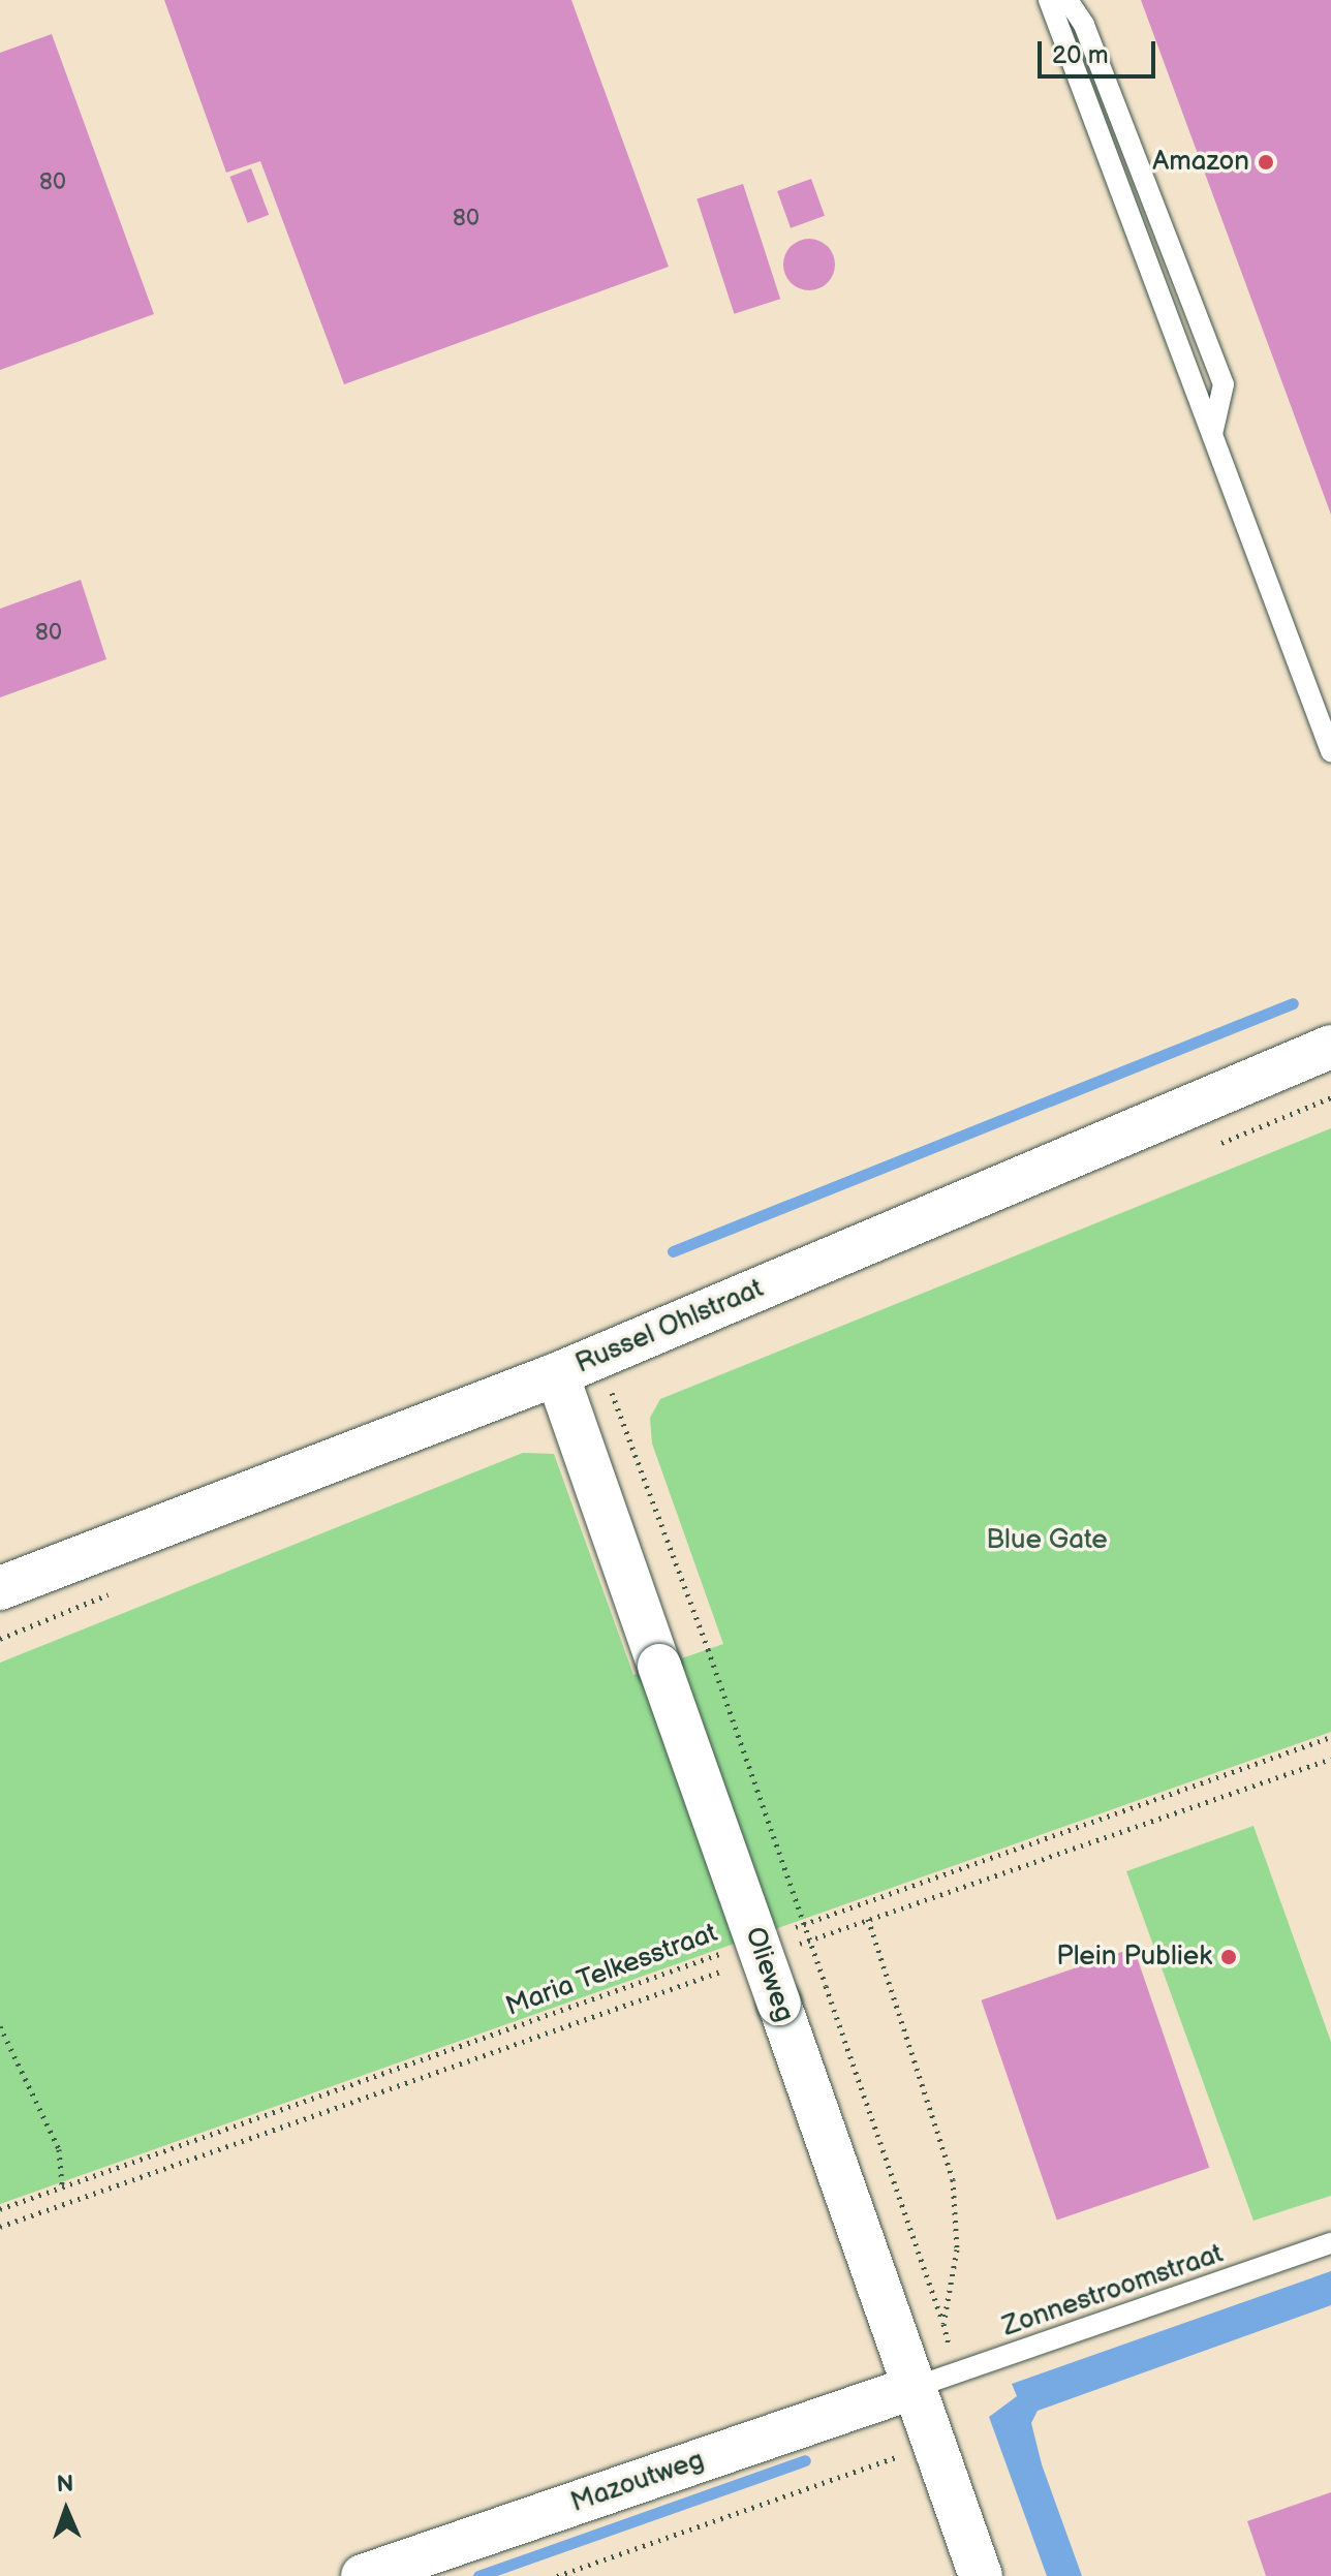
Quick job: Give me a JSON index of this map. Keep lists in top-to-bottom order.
{
  "streets": {
    "street": ["Russel Ohlstraat", "Olieweg", "Mazoutweg"],
    "lane": ["Zonnestroomstraat"],
    "path": ["Maria Telkesstraat"]
  },
  "crossings": [
    ["Russel Ohlstraat", "Olieweg"],
    ["Olieweg", "Zonnestroomstraat"],
    ["Olieweg", "Mazoutweg"],
    ["Zonnestroomstraat", "Mazoutweg"]
  ],
  "parks": ["Blue Gate"],
  "places": ["Amazon", "Plein Publiek"],
  "house_numbers": ["80", "80", "80"],
  "scale_bar": "20 m",
  "north": "top"
}
